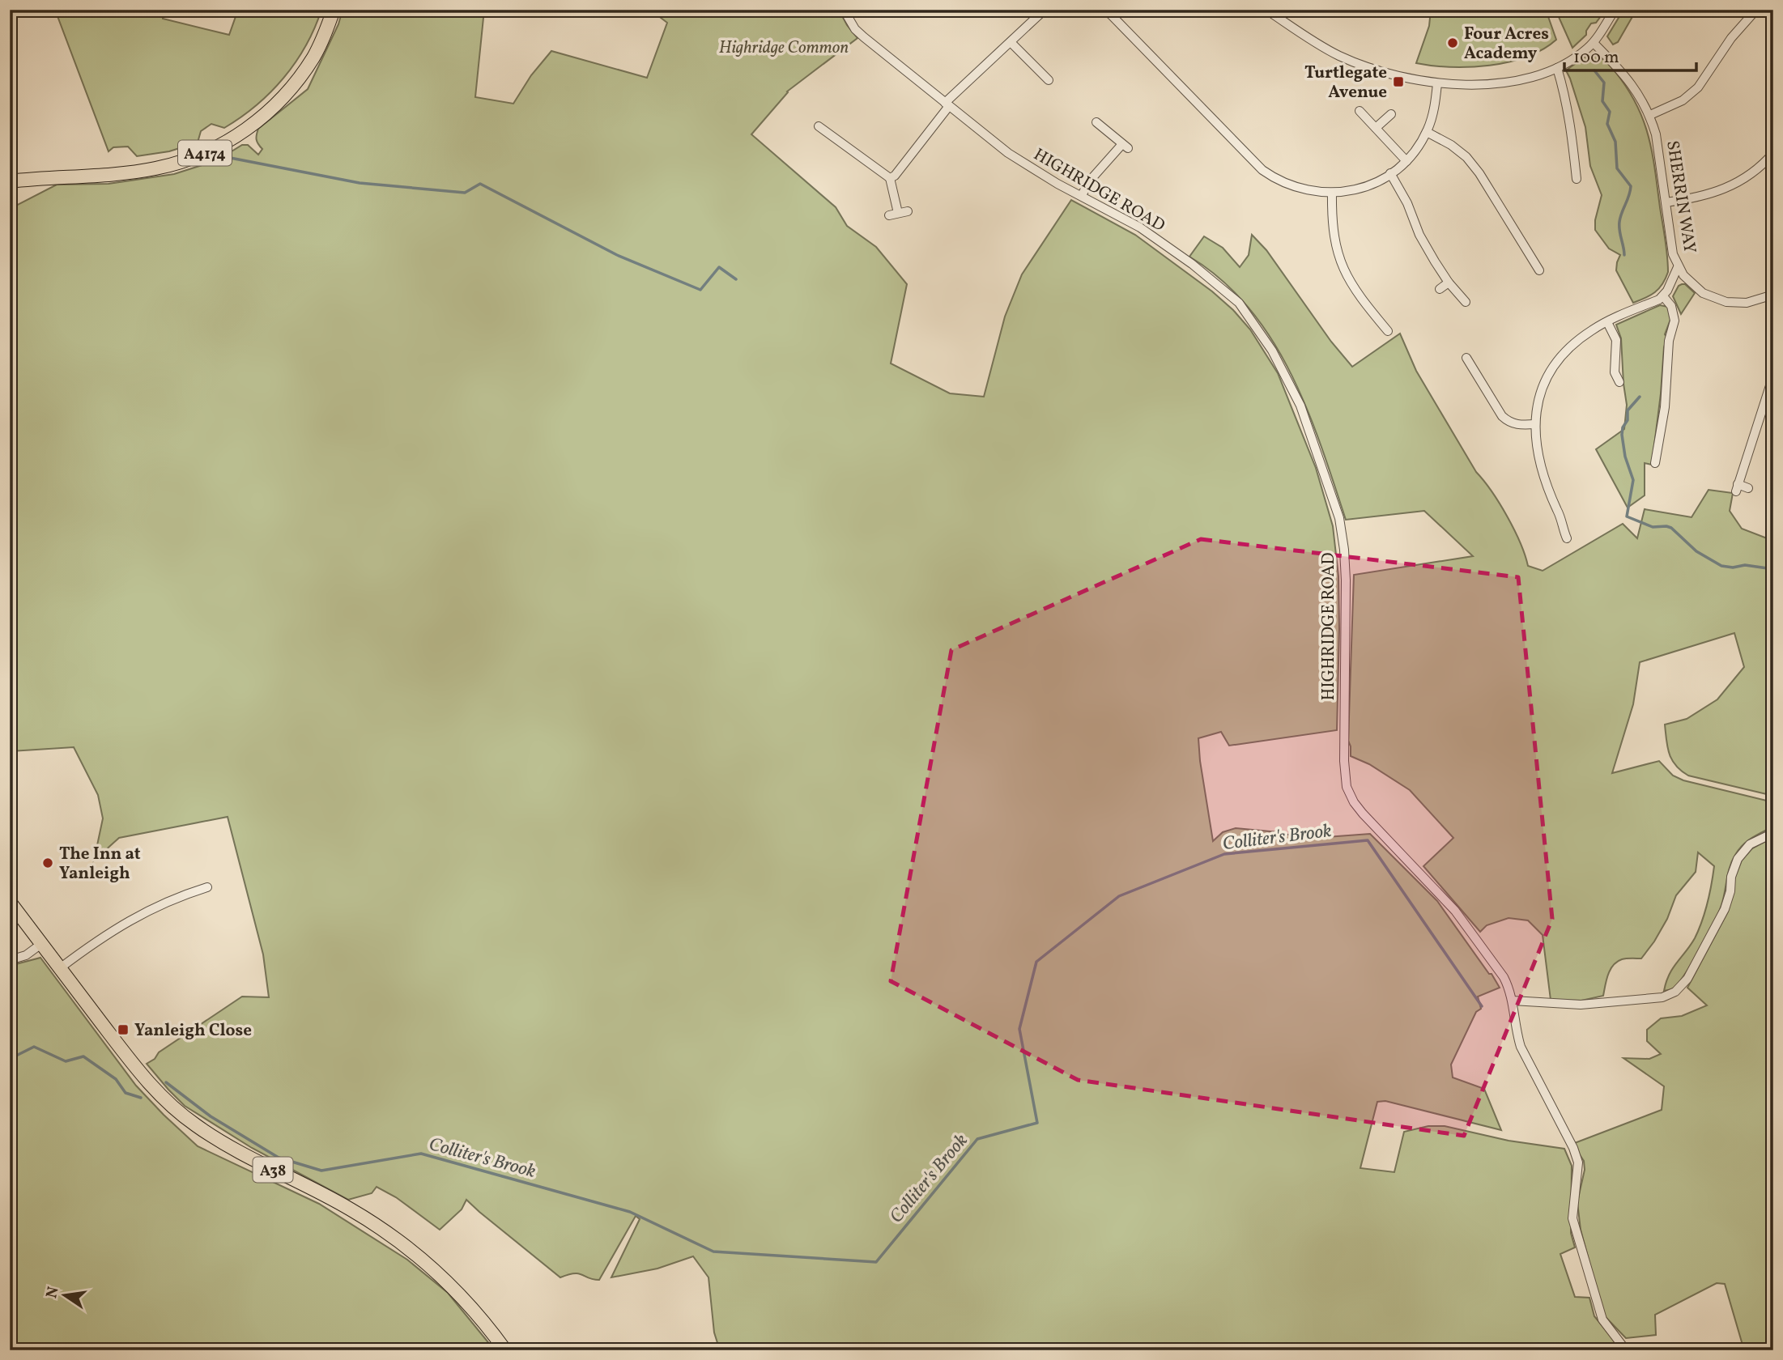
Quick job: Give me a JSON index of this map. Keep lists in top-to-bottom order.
{
  "streets": {
    "highway": ["A4174", "A38"],
    "street": ["HIGHRIDGE ROAD", "SHERRIN WAY"]
  },
  "water": ["Colliter's Brook"],
  "parks": ["Highridge Common"],
  "places": {
    "other": ["Four Acres Academy", "The Inn at Yanleigh"],
    "transit": ["Turtlegate Avenue", "Yanleigh Close"]
  },
  "scale_bar": "100 m",
  "north": "left"
}
